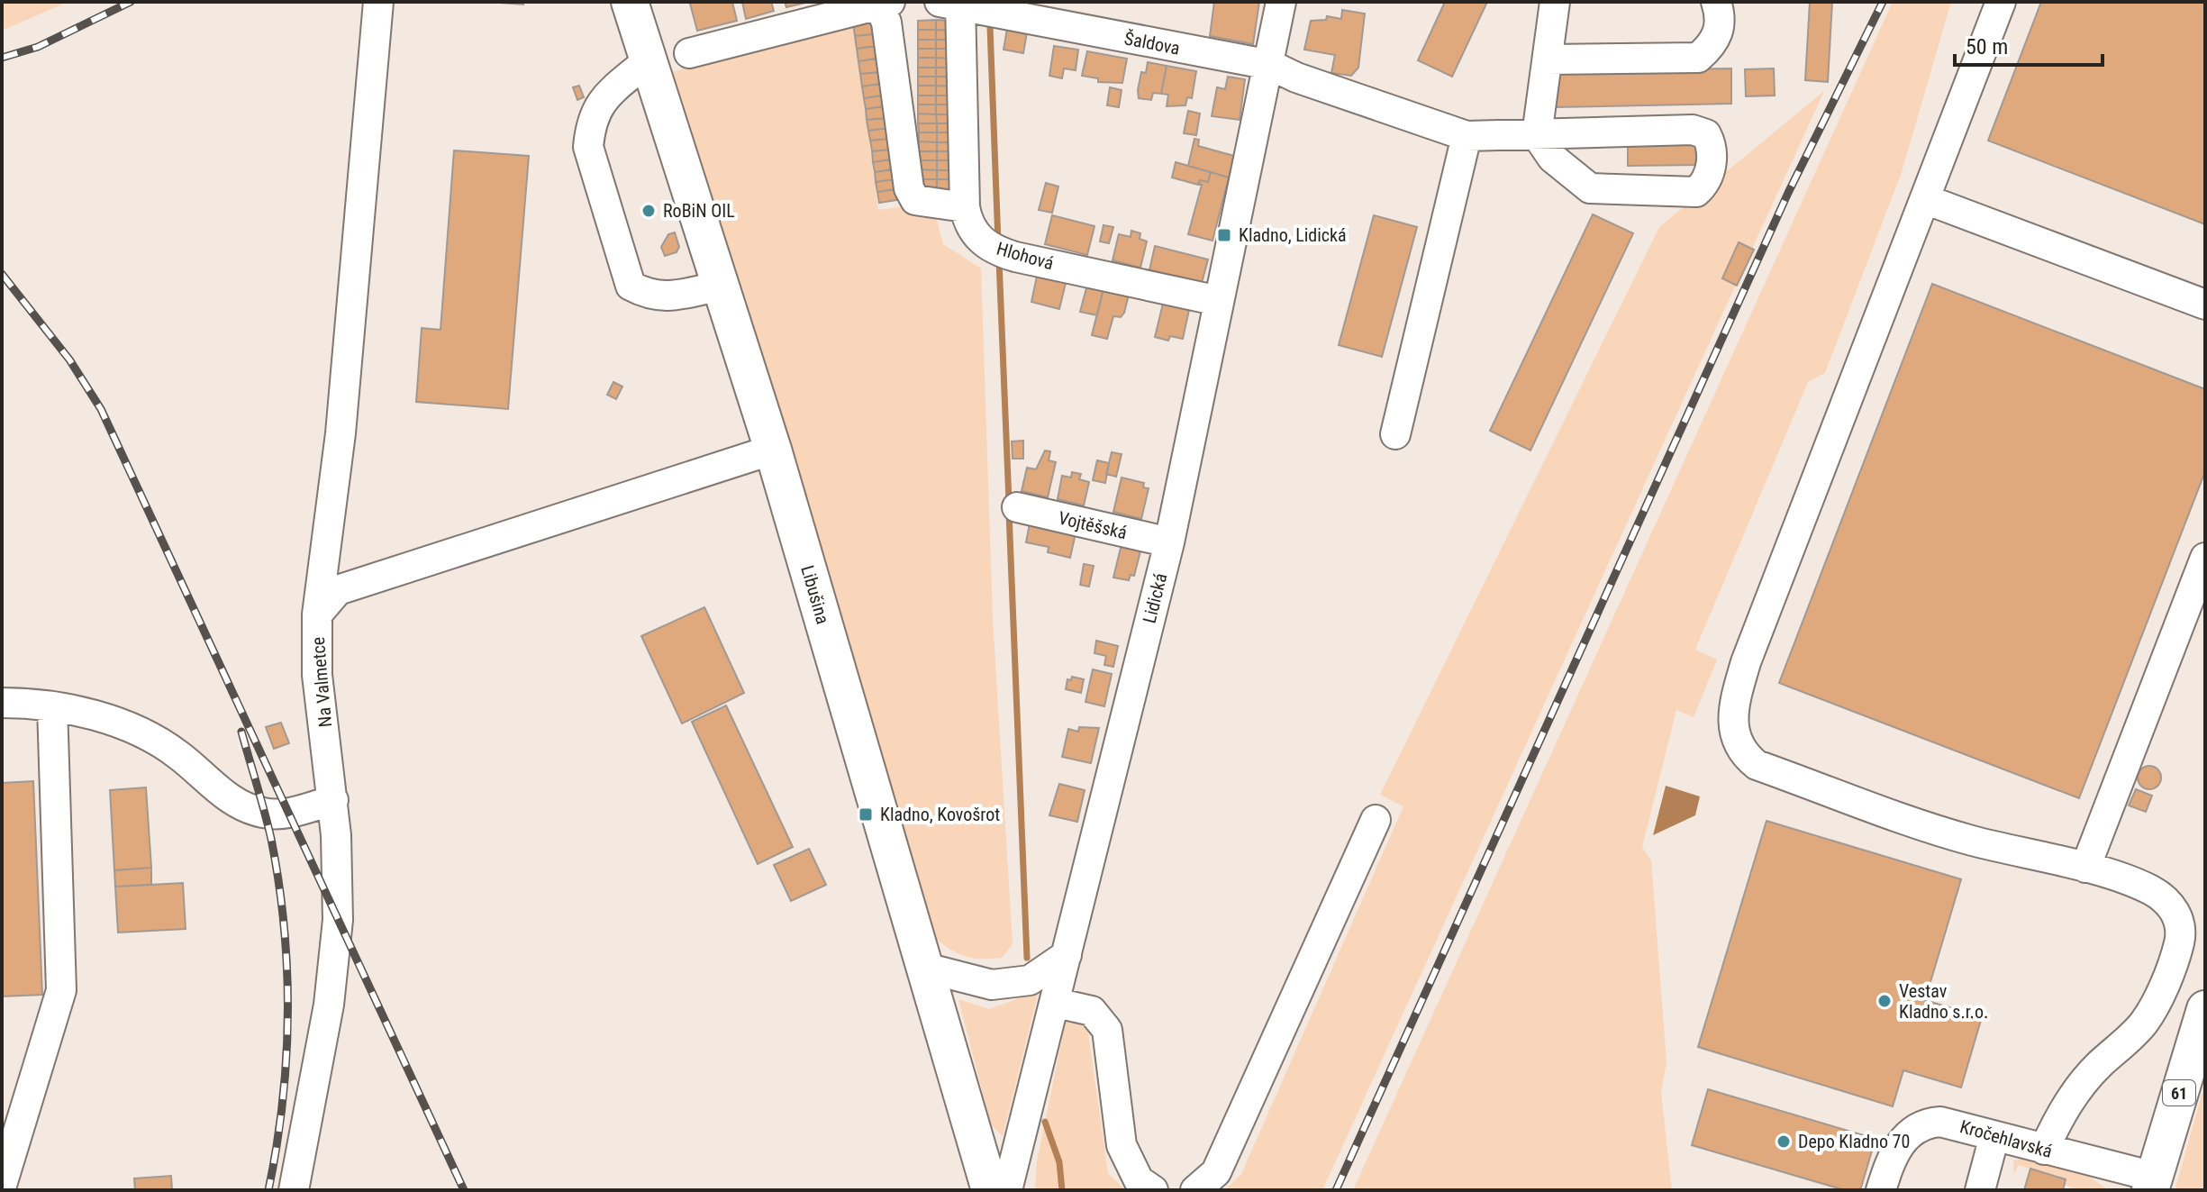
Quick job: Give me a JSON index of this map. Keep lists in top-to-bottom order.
{
  "streets": {
    "main road": ["Libušina", "61"],
    "street": [
      "Šaldova",
      "Hlohová",
      "Vojtěšská",
      "Lidická",
      "Na Valmetce",
      "Kročehlavská"
    ]
  },
  "crossings": [
    ["Šaldova", "Hlohová"],
    ["Šaldova", "Lidická"],
    ["Hlohová", "Lidická"],
    ["Vojtěšská", "Lidická"],
    ["Libušina", "Na Valmetce"],
    ["61", "Kročehlavská"]
  ],
  "places": {
    "other": ["RoBiN OIL", "Vestav Kladno s.r.o.", "Depo Kladno 70"],
    "transit": ["Kladno, Lidická", "Kladno, Kovošrot"]
  },
  "scale_bar": "50 m"
}
